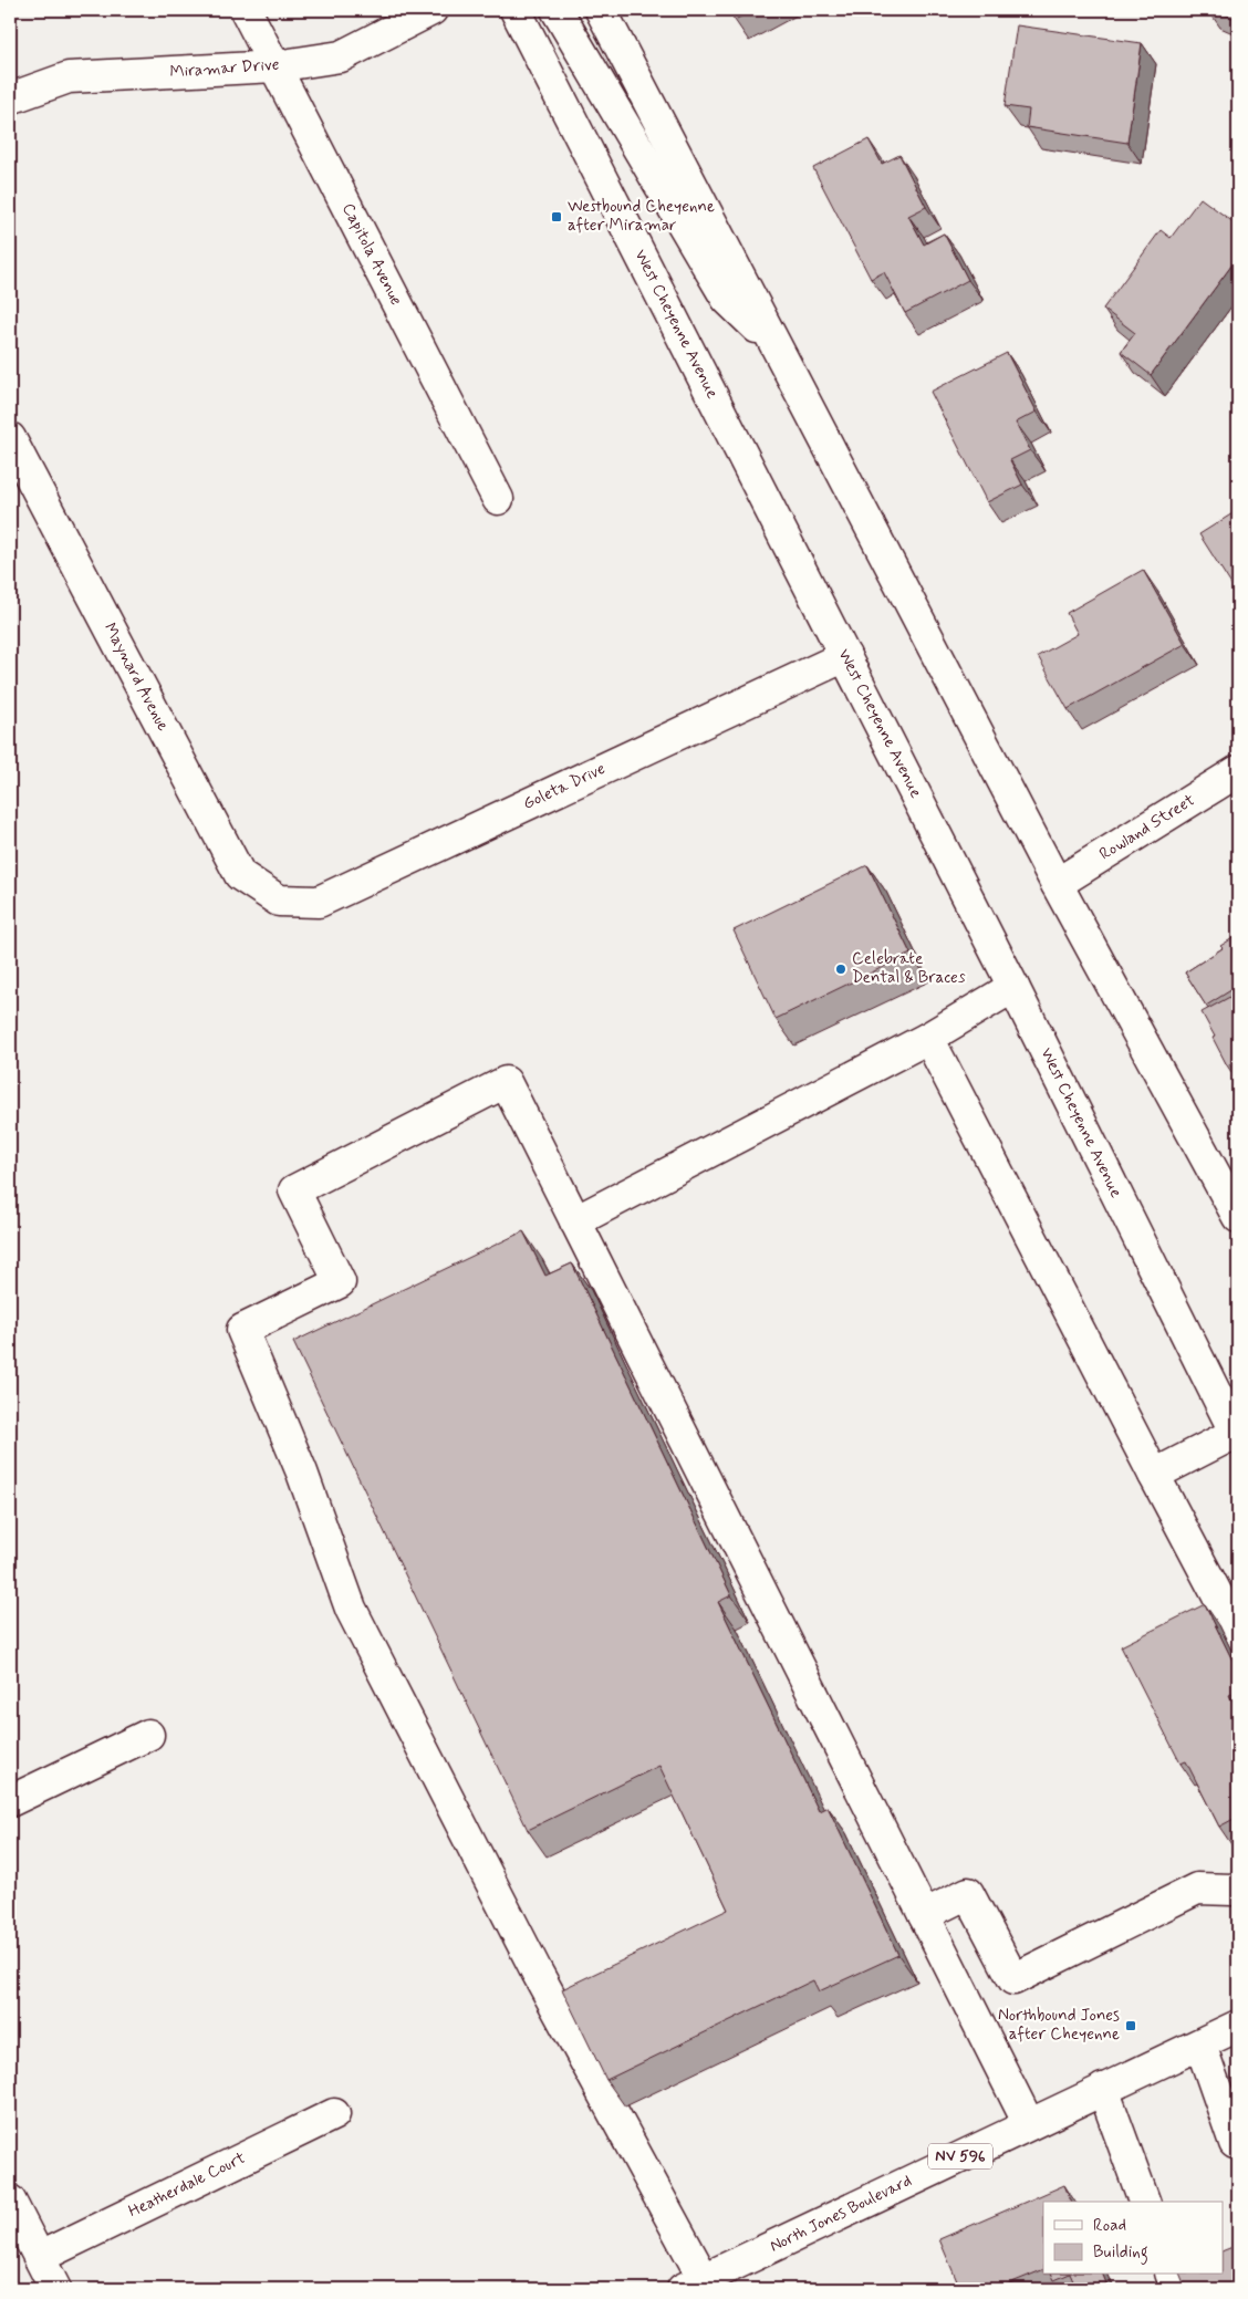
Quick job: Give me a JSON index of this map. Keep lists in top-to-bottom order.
{
  "streets": {
    "main road": [
      "Miramar Drive",
      "Capitola Avenue",
      "West Cheyenne Avenue",
      "Maynard Avenue",
      "Goleta Drive",
      "Rowland Street",
      "NV 596",
      "Heatherdale Court",
      "North Jones Boulevard"
    ]
  },
  "crossings": [
    ["Miramar Drive", "Capitola Avenue"],
    ["West Cheyenne Avenue", "Goleta Drive"],
    ["Maynard Avenue", "Goleta Drive"]
  ],
  "places": {
    "transit": ["Westbound Cheyenne after Miramar", "Northbound Jones after Cheyenne"],
    "other": ["Celebrate Dental & Braces"]
  },
  "legend": ["Road", "Building"]
}
